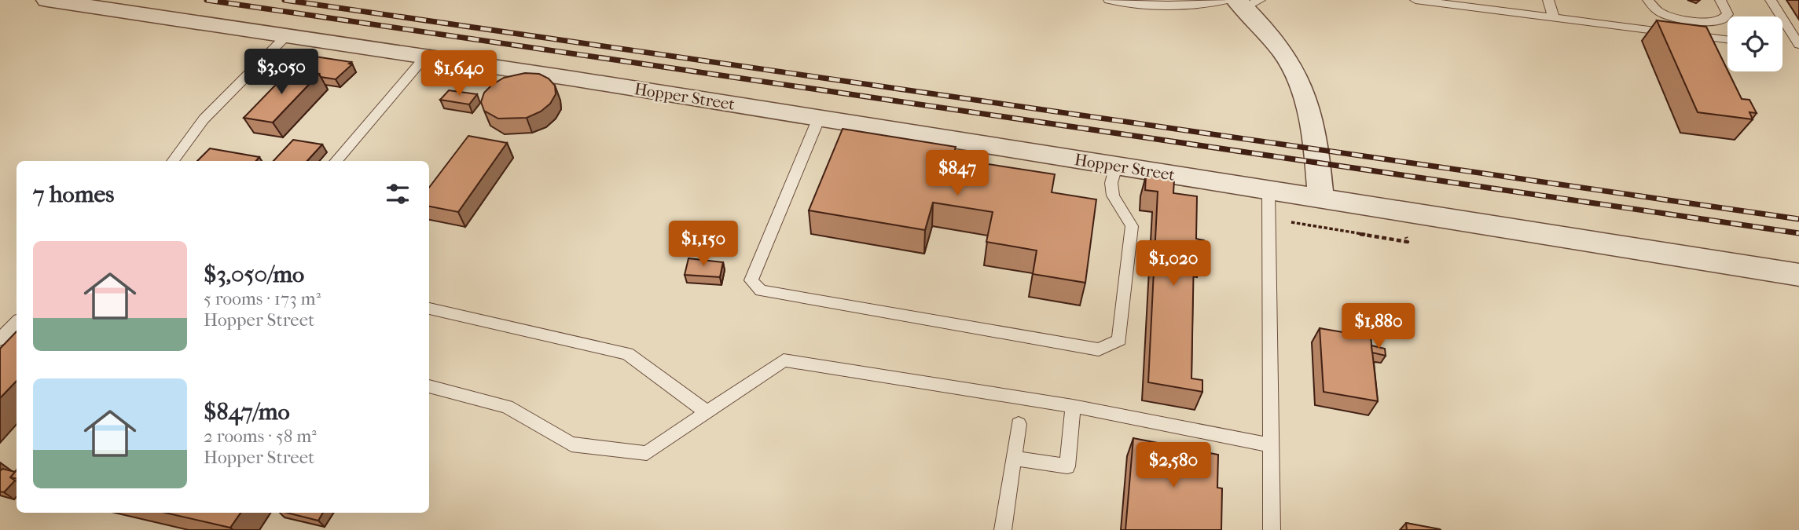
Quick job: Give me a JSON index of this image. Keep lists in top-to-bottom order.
{
  "streets": {
    "street": ["Hopper Street"]
  },
  "page": {
    "price": [
      "$3,050",
      "$1,640",
      "$847",
      "$1,150",
      "$1,020",
      "$1,880",
      "$2,580"
    ],
    "heading": "7 homes",
    "list": [
      {
        "name": "$3,050/mo",
        "note": "5 rooms · 173 m² · Hopper Street"
      },
      {
        "name": "$847/mo",
        "note": "2 rooms · 58 m² · Hopper Street"
      }
    ]
  }
}
